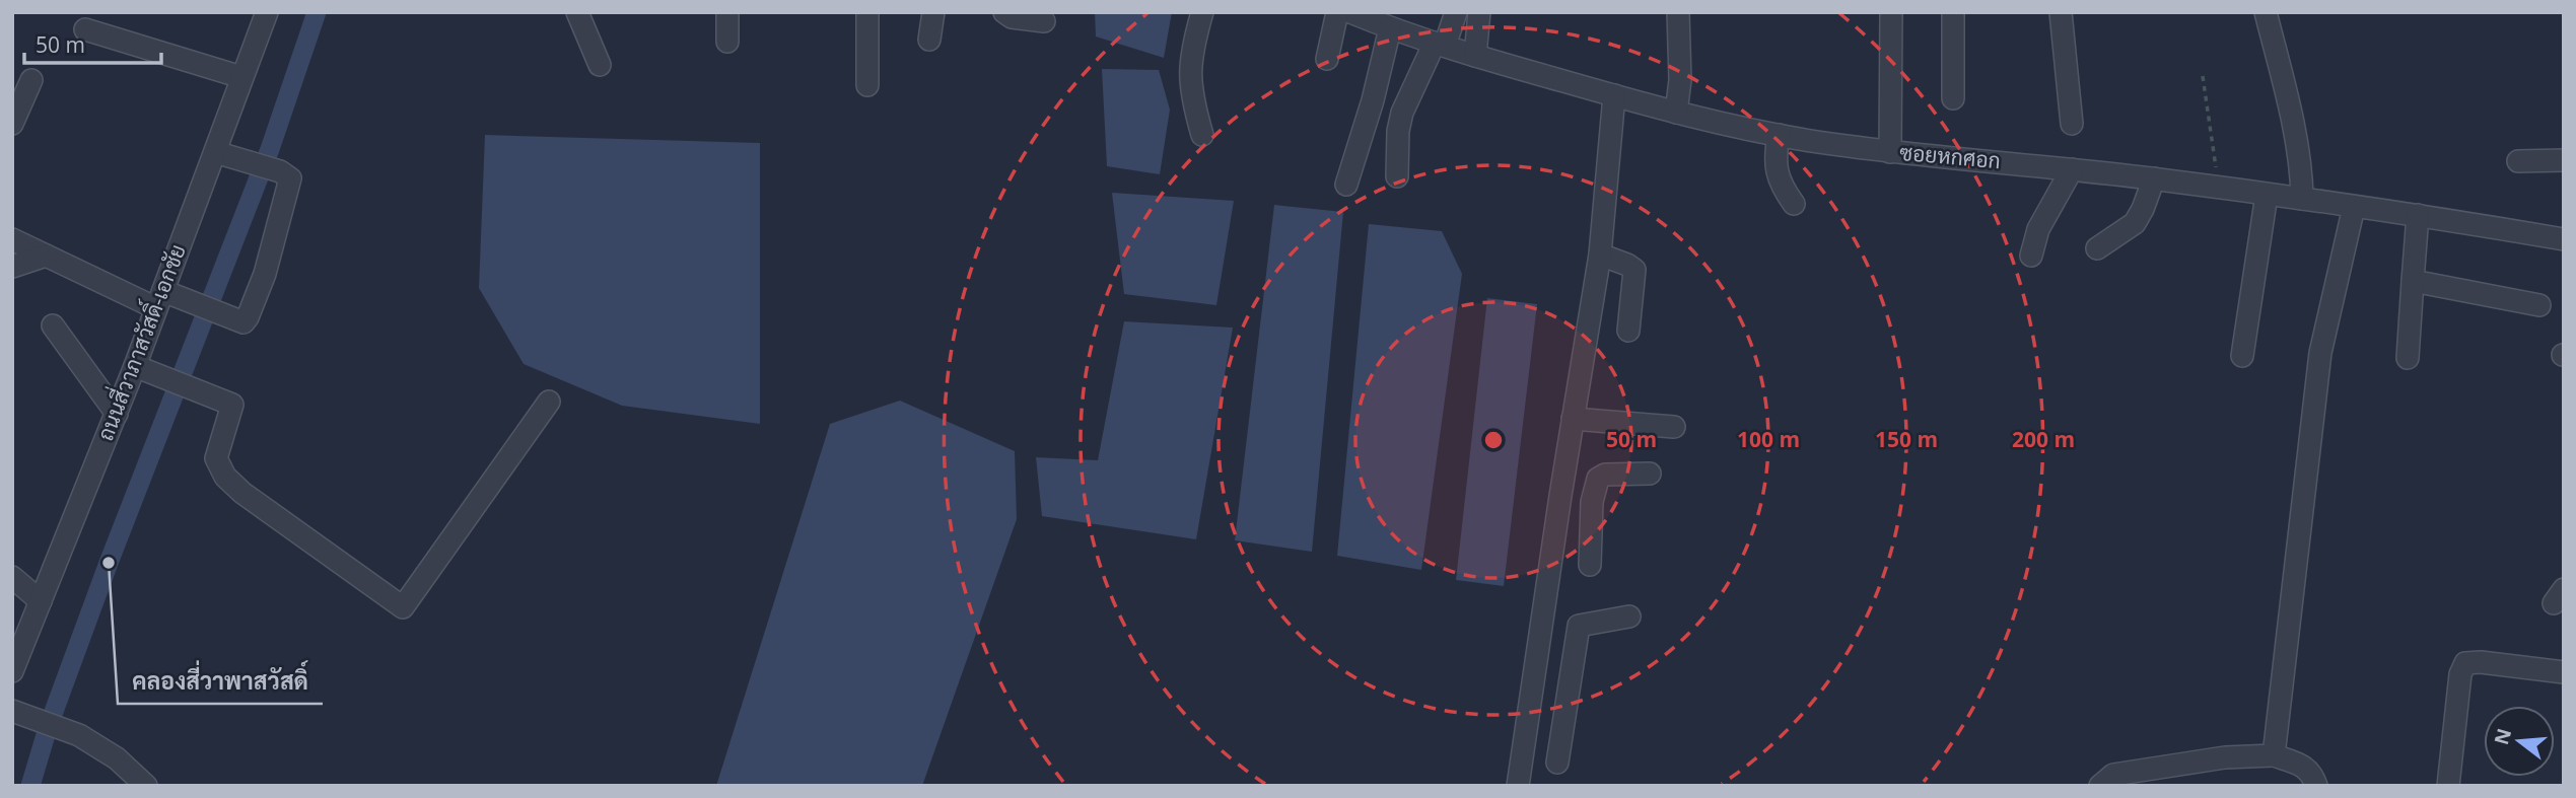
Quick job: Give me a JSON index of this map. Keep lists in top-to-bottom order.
{
  "streets": {
    "street": ["ซอยหกศอก", "ถนนสี่วาภาสวัสดิ์-เอกชัย"]
  },
  "places": ["คลองสี่วาพาสวัสดิ์"],
  "scale_bar": "50 m",
  "north": "left",
  "rings": [
    "50 m",
    "100 m",
    "150 m",
    "200 m"
  ]
}
